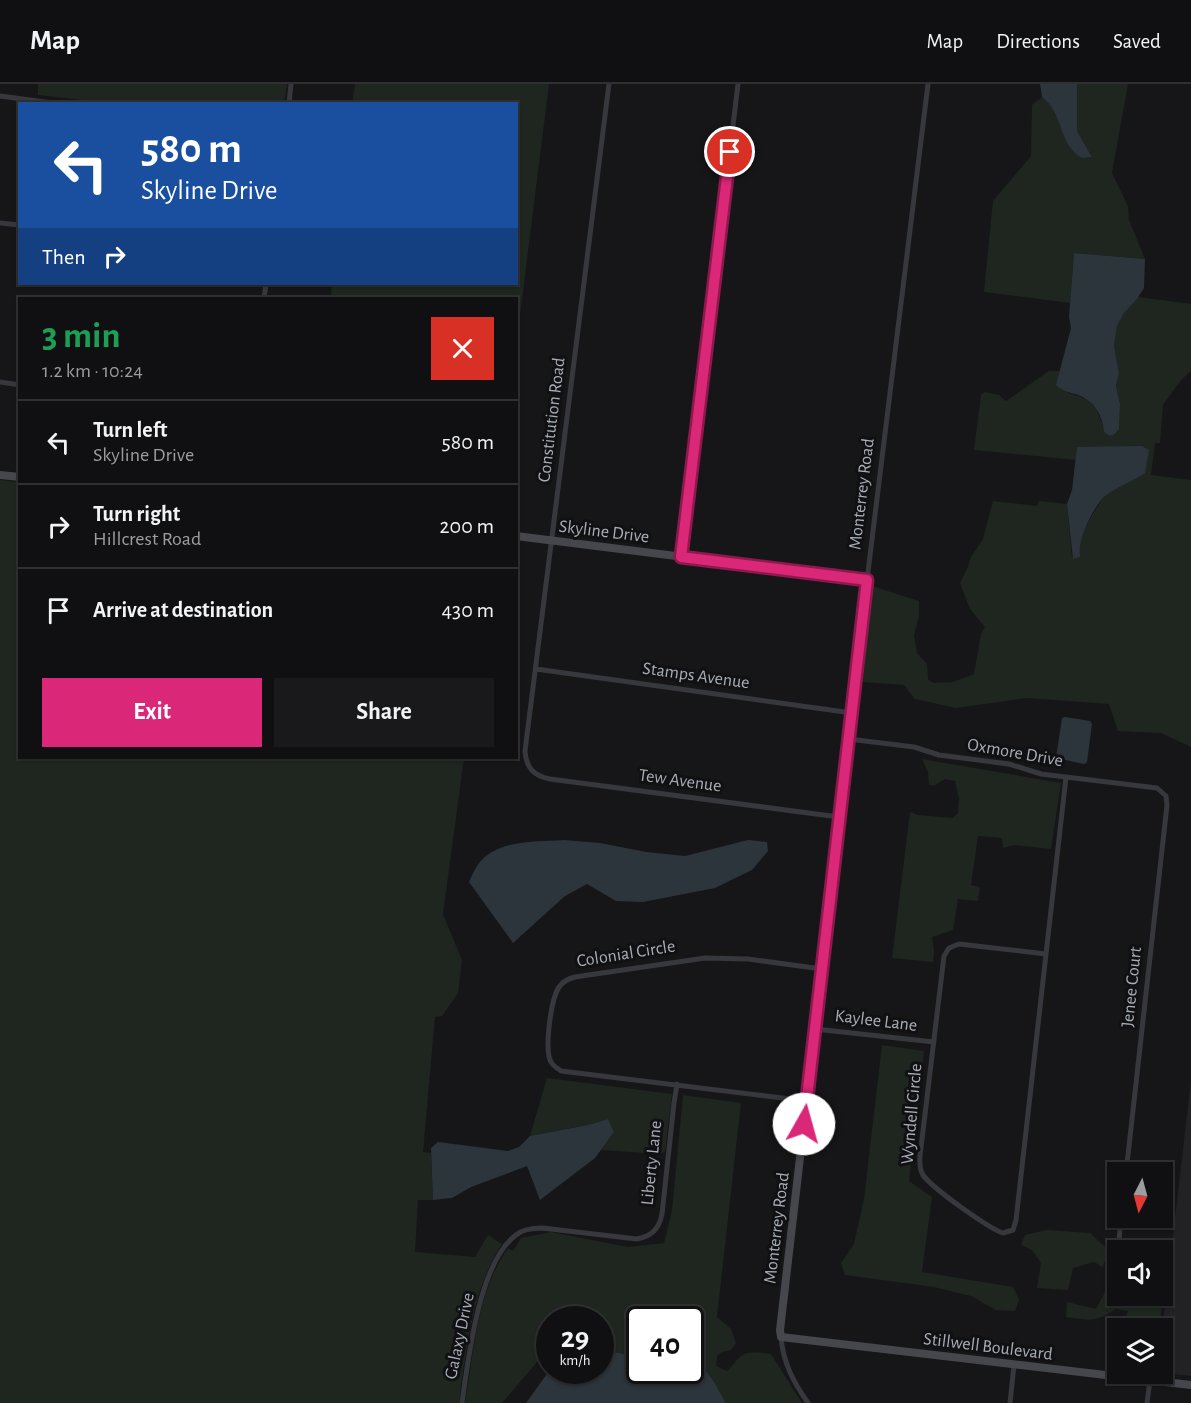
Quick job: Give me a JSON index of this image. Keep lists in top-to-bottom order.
{
  "streets": {
    "street": [
      "Constitution Road",
      "Monterrey Road",
      "Skyline Drive",
      "Stamps Avenue",
      "Oxmore Drive",
      "Tew Avenue",
      "Colonial Circle",
      "Jenee Court",
      "Kaylee Lane",
      "Wyndell Circle",
      "Liberty Lane",
      "Galaxy Drive",
      "Stillwell Boulevard"
    ]
  },
  "crossings": [
    ["Constitution Road", "Skyline Drive"],
    ["Constitution Road", "Stamps Avenue"],
    ["Constitution Road", "Tew Avenue"],
    ["Monterrey Road", "Skyline Drive"],
    ["Monterrey Road", "Stamps Avenue"],
    ["Monterrey Road", "Oxmore Drive"],
    ["Monterrey Road", "Tew Avenue"],
    ["Monterrey Road", "Colonial Circle"],
    ["Monterrey Road", "Kaylee Lane"],
    ["Monterrey Road", "Stillwell Boulevard"],
    ["Oxmore Drive", "Jenee Court"],
    ["Oxmore Drive", "Wyndell Circle"],
    ["Colonial Circle", "Liberty Lane"],
    ["Kaylee Lane", "Wyndell Circle"],
    ["Liberty Lane", "Galaxy Drive"]
  ],
  "north": "bottom",
  "page": {
    "header": "Map",
    "nav": ["Map", "Directions", "Saved"],
    "turn": ["580 m", "Skyline Drive"],
    "then": "Then",
    "heading": ["3 min", "1.2 km · 10:24"],
    "list": [
      {
        "name": "Turn left",
        "note": "Skyline Drive",
        "value": "580 m"
      },
      {
        "name": "Turn right",
        "note": "Hillcrest Road",
        "value": "200 m"
      },
      {
        "name": "Arrive at destination",
        "value": "430 m"
      }
    ],
    "buttons": ["Exit", "Share"],
    "speed": "29 km/h",
    "limit": "40"
  }
}
